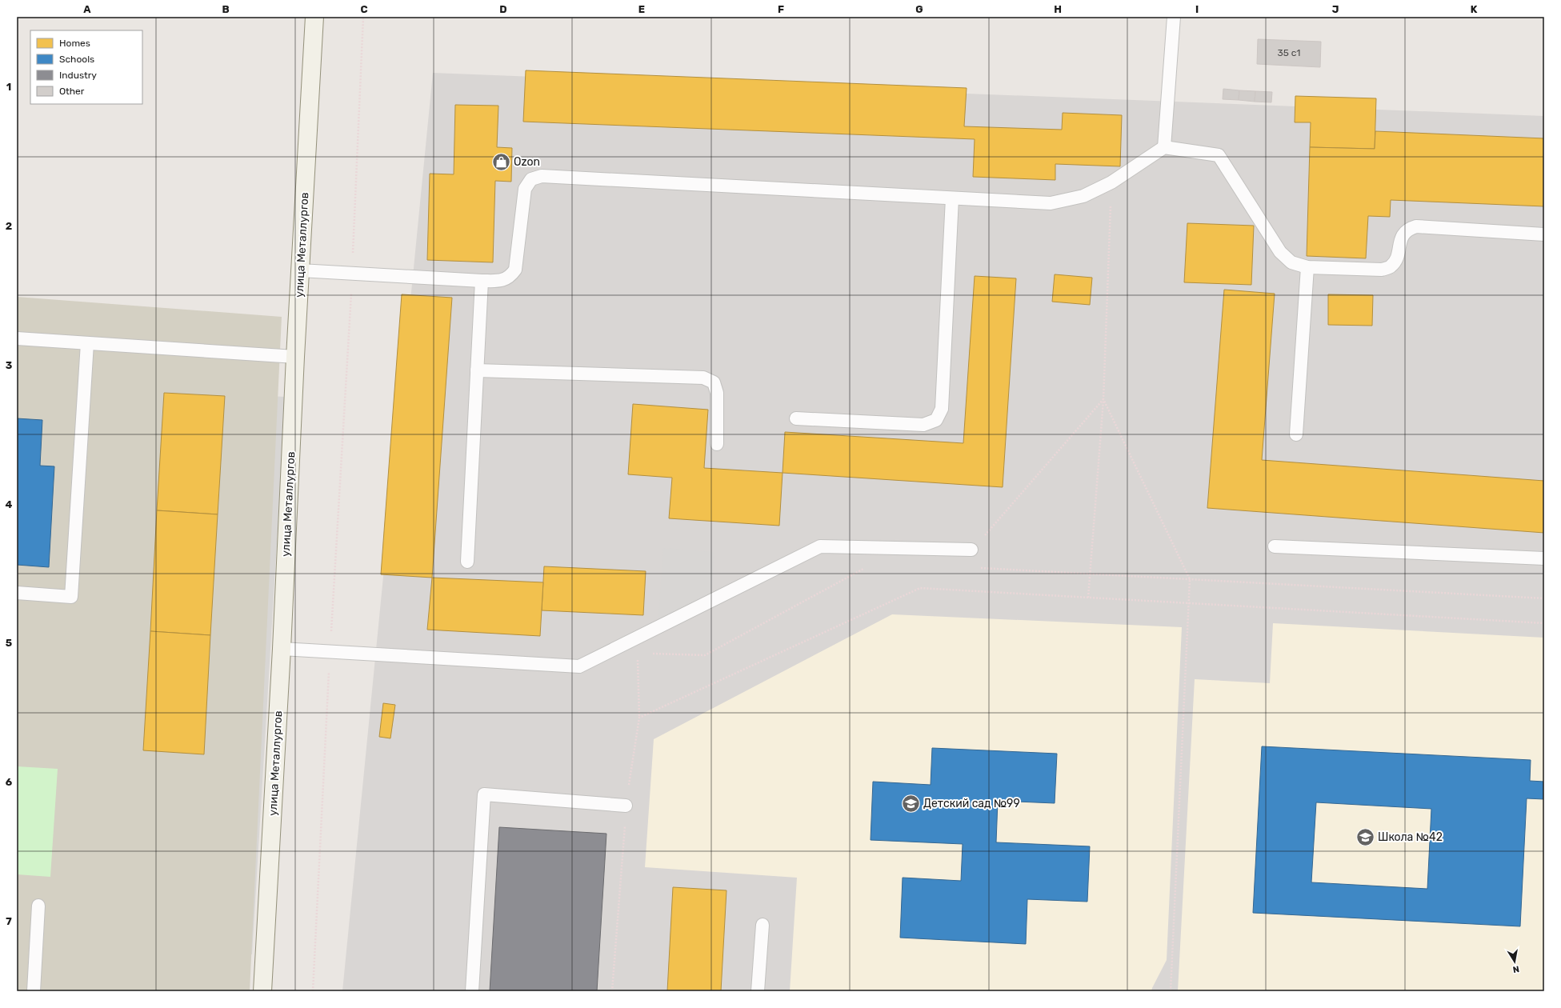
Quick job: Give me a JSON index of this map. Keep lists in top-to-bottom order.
{
  "streets": {
    "street": ["улица Металлургов"]
  },
  "places": {
    "shop": ["Ozon"],
    "school or university": ["Детский сад №99", "Школа №42"]
  },
  "house_numbers": ["35 с1"],
  "legend": [
    "Homes",
    "Schools",
    "Industry",
    "Other"
  ],
  "north": "bottom",
  "grid": {
    "columns": [
      "A",
      "B",
      "C",
      "D",
      "E",
      "F",
      "G",
      "H",
      "I",
      "J",
      "K"
    ],
    "rows": [
      "1",
      "2",
      "3",
      "4",
      "5",
      "6",
      "7"
    ]
  }
}
